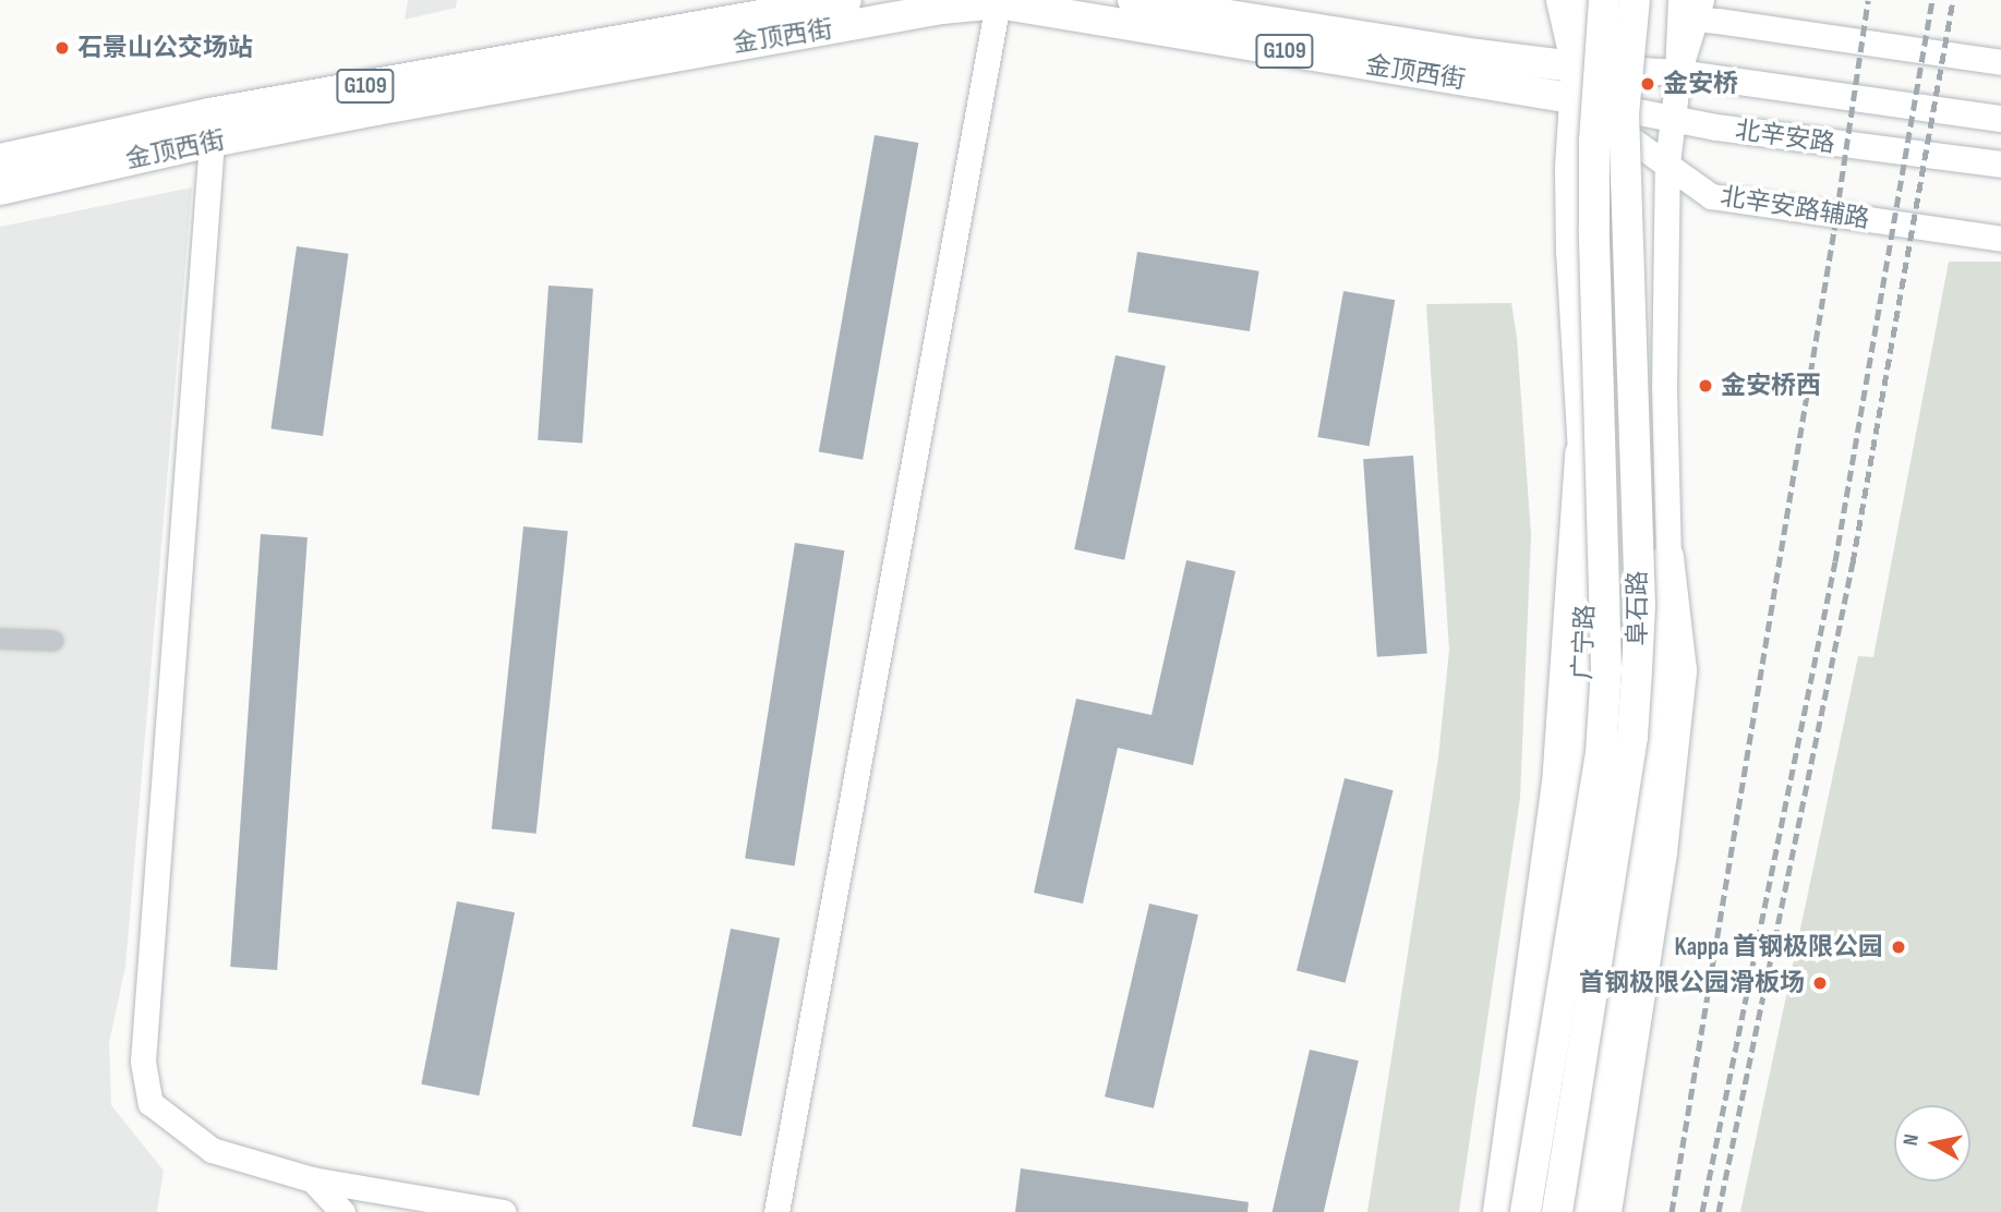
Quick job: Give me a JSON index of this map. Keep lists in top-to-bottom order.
{
  "streets": {
    "highway": ["金顶西街", "G109", "阜石路"],
    "main road": ["北辛安路"],
    "street": ["北辛安路辅路", "广宁路"]
  },
  "crossings": [
    ["金顶西街", "北辛安路"],
    ["金顶西街", "北辛安路辅路"],
    ["金顶西街", "广宁路"],
    ["北辛安路", "北辛安路辅路"],
    ["北辛安路", "广宁路"],
    ["北辛安路辅路", "广宁路"]
  ],
  "places": [
    "石景山公交场站",
    "金安桥",
    "金安桥西",
    "Kappa 首钢极限公园",
    "首钢极限公园滑板场"
  ],
  "north": "left"
}
